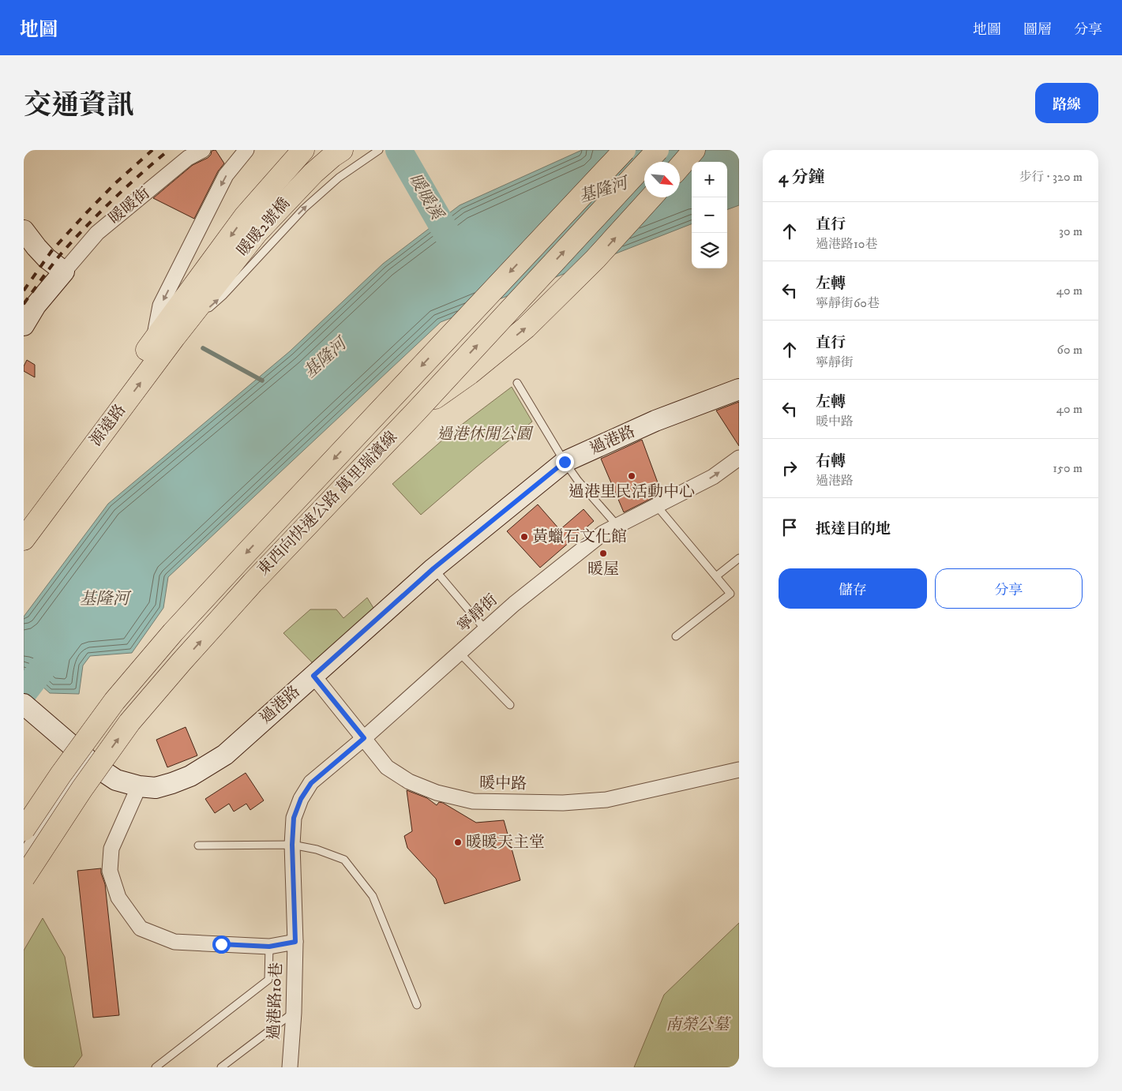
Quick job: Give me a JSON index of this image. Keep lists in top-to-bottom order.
{
  "streets": {
    "main road": ["暖暖2號橋", "源遠路", "東西向快速公路 萬里瑞濱線"],
    "street": [
      "暖暖街",
      "過港路",
      "寧靜街",
      "暖中路",
      "過港路10巷"
    ]
  },
  "crossings": [
    ["暖暖2號橋", "源遠路"],
    ["過港路", "暖中路"],
    ["過港路", "過港路10巷"],
    ["寧靜街", "暖中路"],
    ["寧靜街", "過港路10巷"]
  ],
  "water": ["基隆河", "暖暖溪"],
  "parks": ["過港休閒公園", "南榮公墓"],
  "places": [
    "過港里民活動中心",
    "黃蠟石文化館",
    "暖屋",
    "暖暖天主堂"
  ],
  "north": "bottom right",
  "page": {
    "header": "地圖",
    "nav": ["地圖", "圖層", "分享"],
    "title": "交通資訊",
    "buttons": [
      "路線",
      ["儲存", "分享"]
    ],
    "heading": ["4 分鐘", "步行 · 320 m"],
    "map_buttons": ["+", "−"],
    "list": [
      ["直行", "過港路10巷", "30 m"],
      ["左轉", "寧靜街60巷", "40 m"],
      ["直行", "寧靜街", "60 m"],
      ["左轉", "暖中路", "40 m"],
      ["右轉", "過港路", "150 m"],
      "抵達目的地"
    ]
  }
}
